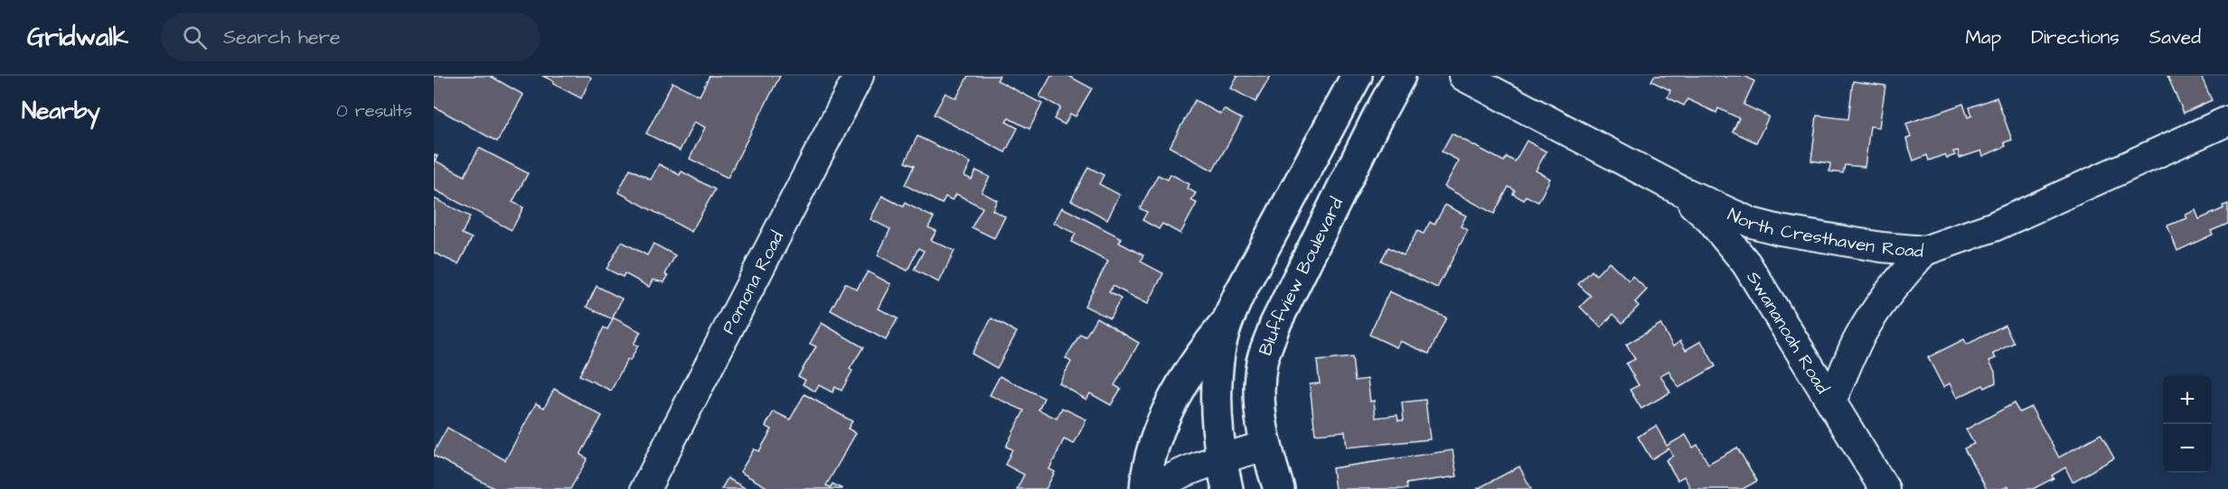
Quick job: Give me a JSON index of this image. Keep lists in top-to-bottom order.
{
  "streets": {
    "main road": ["Bluffview Boulevard"],
    "street": ["North Cresthaven Road", "Pomona Road", "Swananoah Road"]
  },
  "crossings": [
    ["North Cresthaven Road", "Swananoah Road"]
  ],
  "page": {
    "header": "Gridwalk",
    "search": "Search here",
    "nav": ["Map", "Directions", "Saved"],
    "heading": ["Nearby", "0 results"],
    "map_buttons": ["+", "−"]
  }
}
